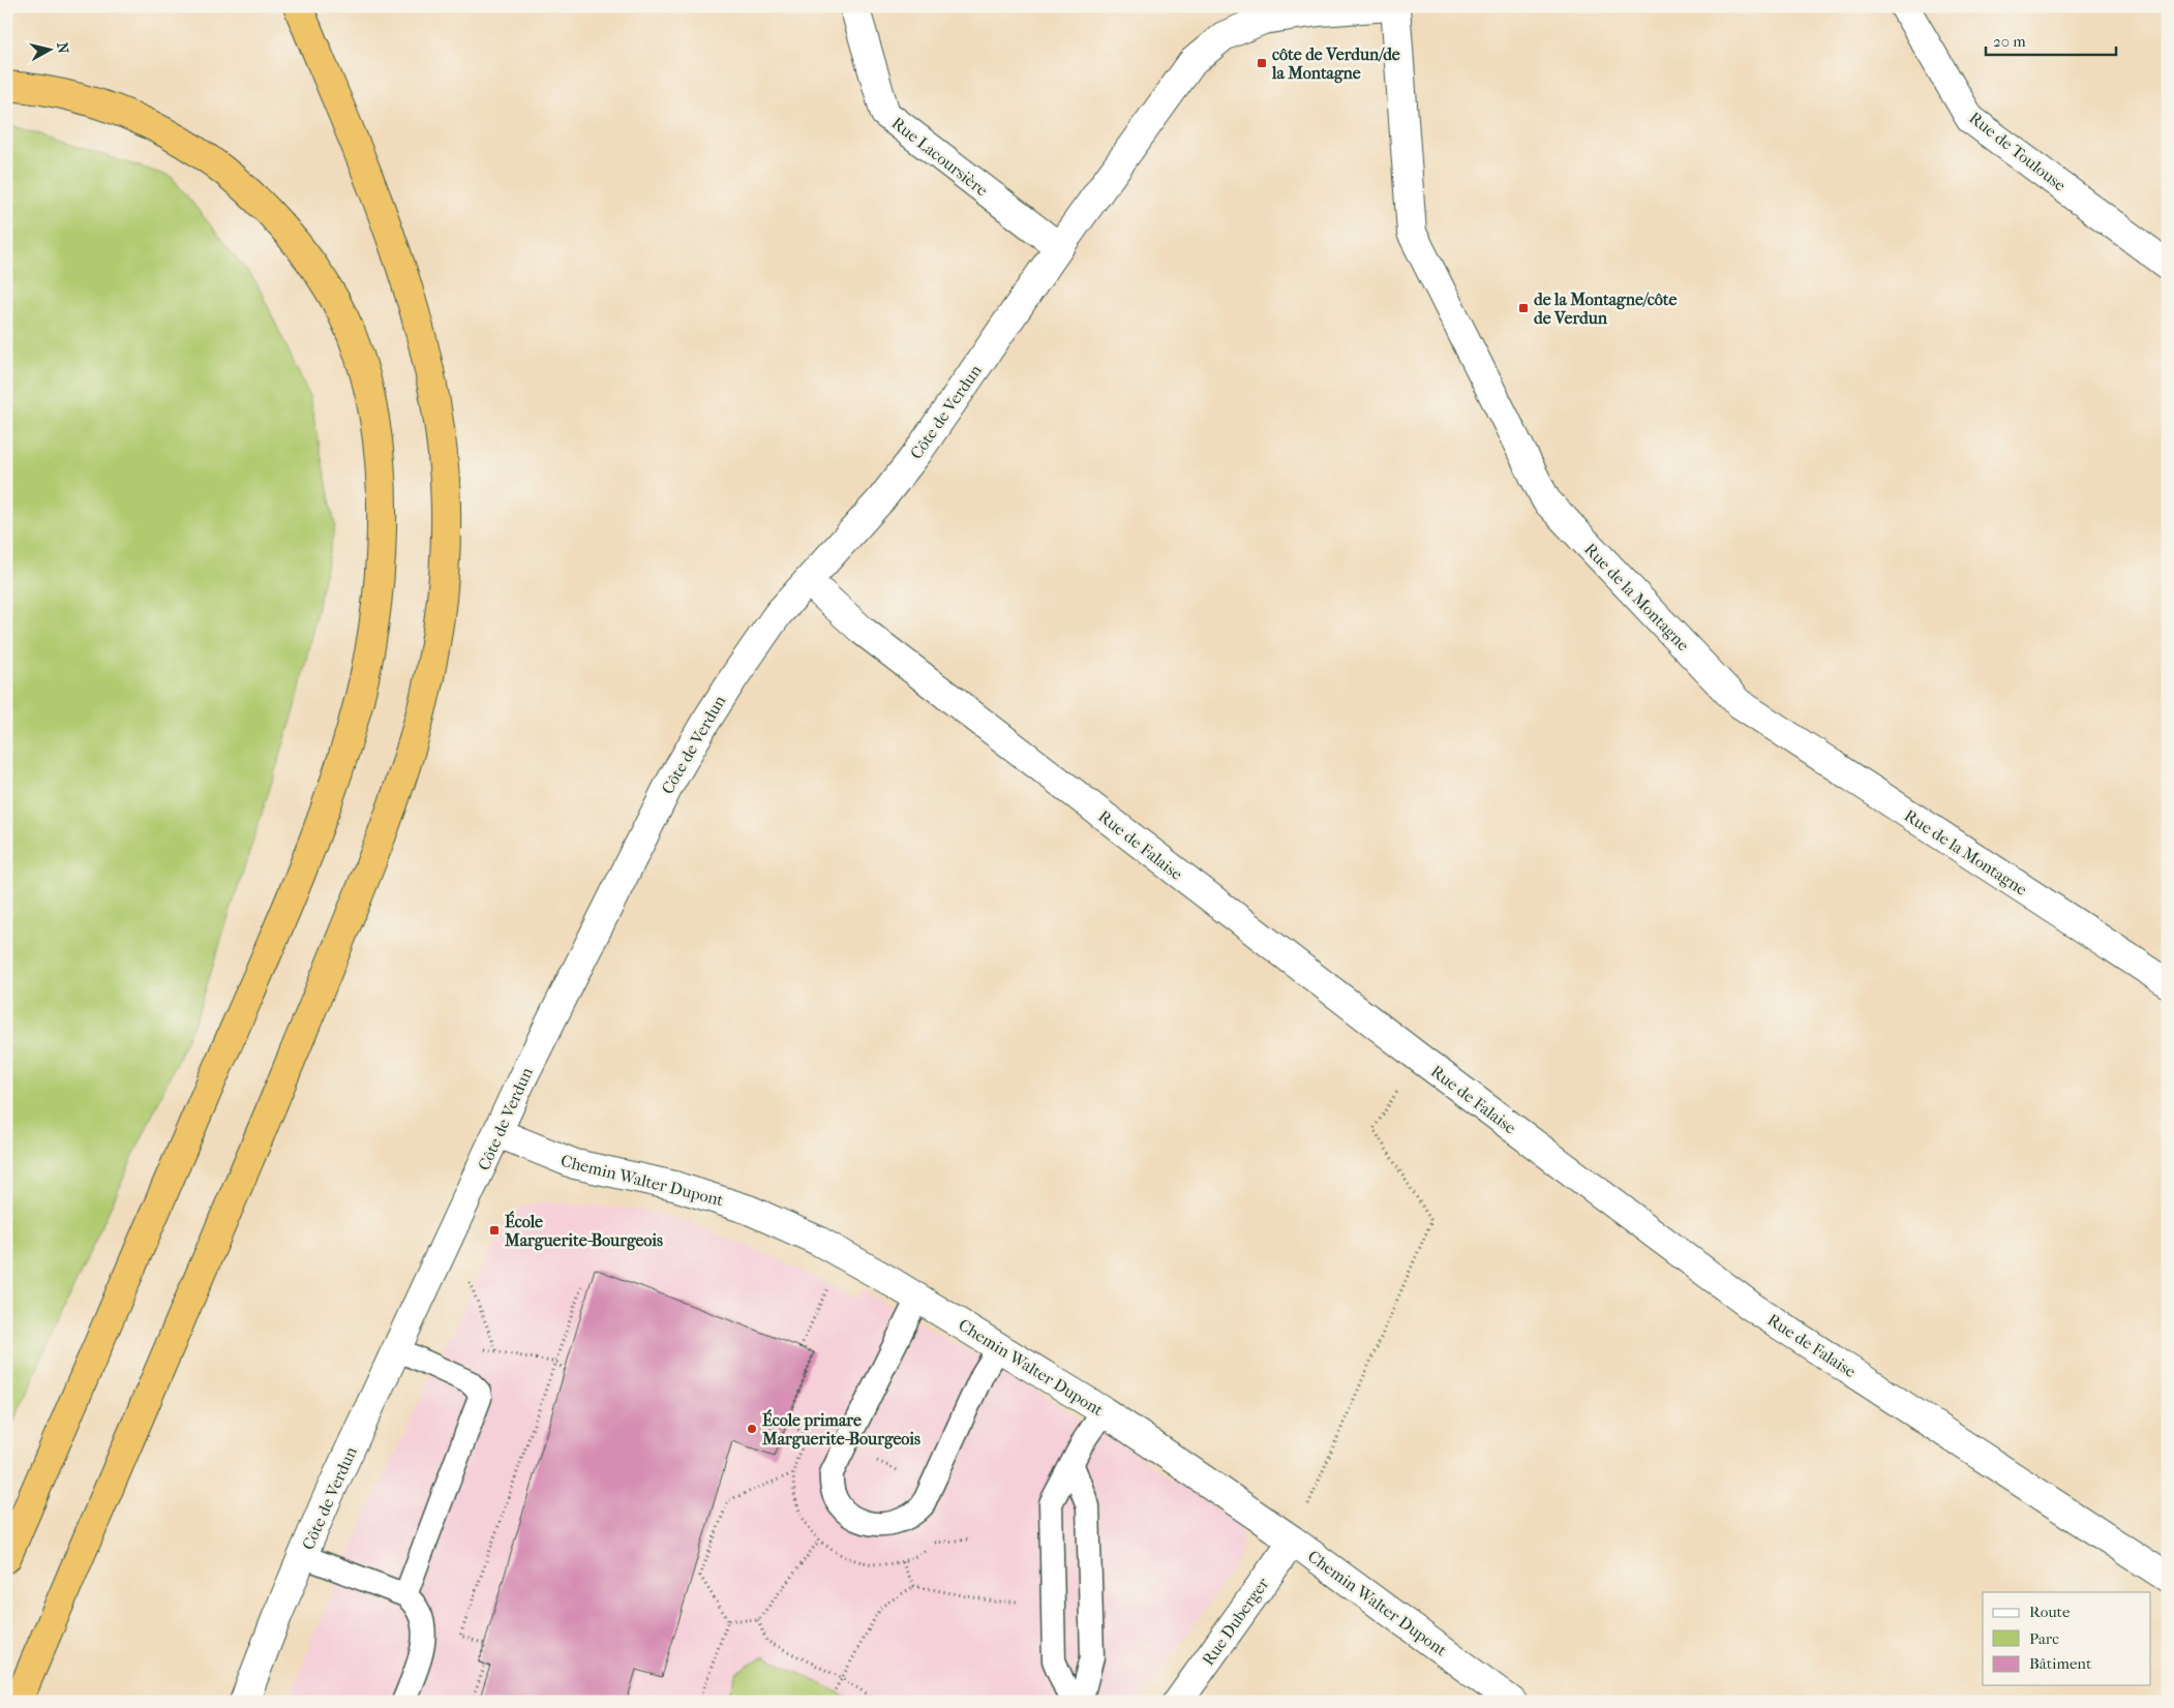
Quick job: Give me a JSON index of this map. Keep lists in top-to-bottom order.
{
  "streets": {
    "street": [
      "Rue de Toulouse",
      "Rue Lacoursière",
      "Côte de Verdun",
      "Rue de la Montagne",
      "Rue de Falaise",
      "Chemin Walter Dupont",
      "Rue Duberger"
    ]
  },
  "crossings": [
    ["Rue Lacoursière", "Côte de Verdun"],
    ["Côte de Verdun", "Rue de Falaise"],
    ["Côte de Verdun", "Chemin Walter Dupont"],
    ["Chemin Walter Dupont", "Rue Duberger"]
  ],
  "places": {
    "transit": ["côte de Verdun/de la Montagne", "de la Montagne/côte de Verdun", "École Marguerite-Bourgeois"],
    "other": ["École primare Marguerite-Bourgeois"]
  },
  "legend": ["Route", "Parc", "Bâtiment"],
  "scale_bar": "20 m",
  "north": "right"
}
